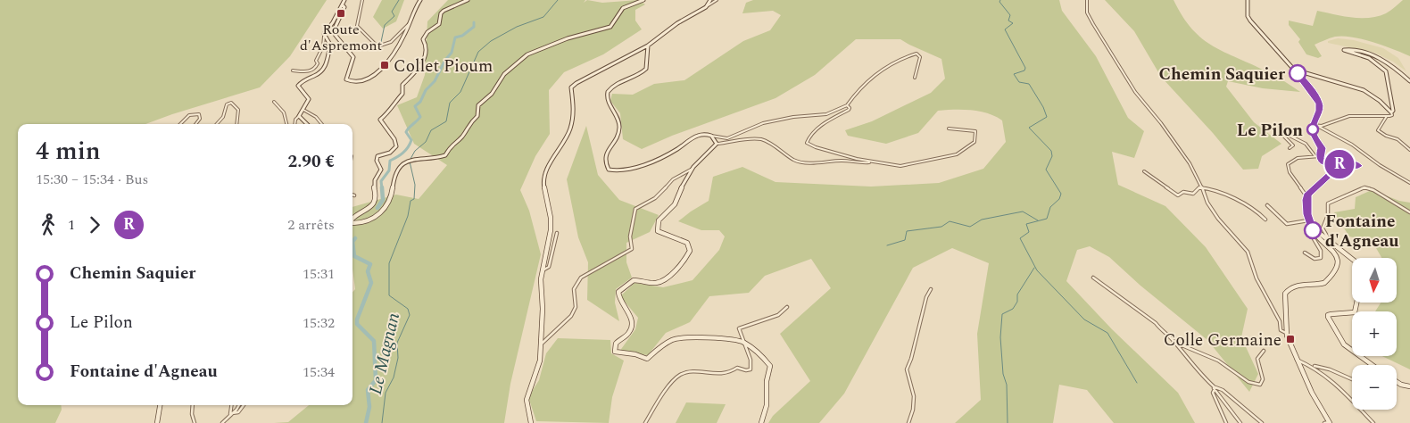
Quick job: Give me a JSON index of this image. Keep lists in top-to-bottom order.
{
  "water": ["Le Magnan"],
  "places": {
    "transit": ["Route d'Aspremont", "Collet Pioum", "Colle Germaine"],
    "other": ["Chemin Saquier", "Le Pilon", "Fontaine d'Agneau"]
  },
  "lines": ["bus line R"],
  "north": "bottom",
  "page": {
    "on_map": "R",
    "heading": ["4 min", "15:30 – 15:34 · Bus", "2.90 €"],
    "legs": ["1", "R", "2 arrêts"],
    "list": [
      {
        "name": "Chemin Saquier",
        "value": "15:31"
      },
      {
        "name": "Le Pilon",
        "value": "15:32"
      },
      {
        "name": "Fontaine d'Agneau",
        "value": "15:34"
      }
    ],
    "map_buttons": ["+", "−"]
  }
}
